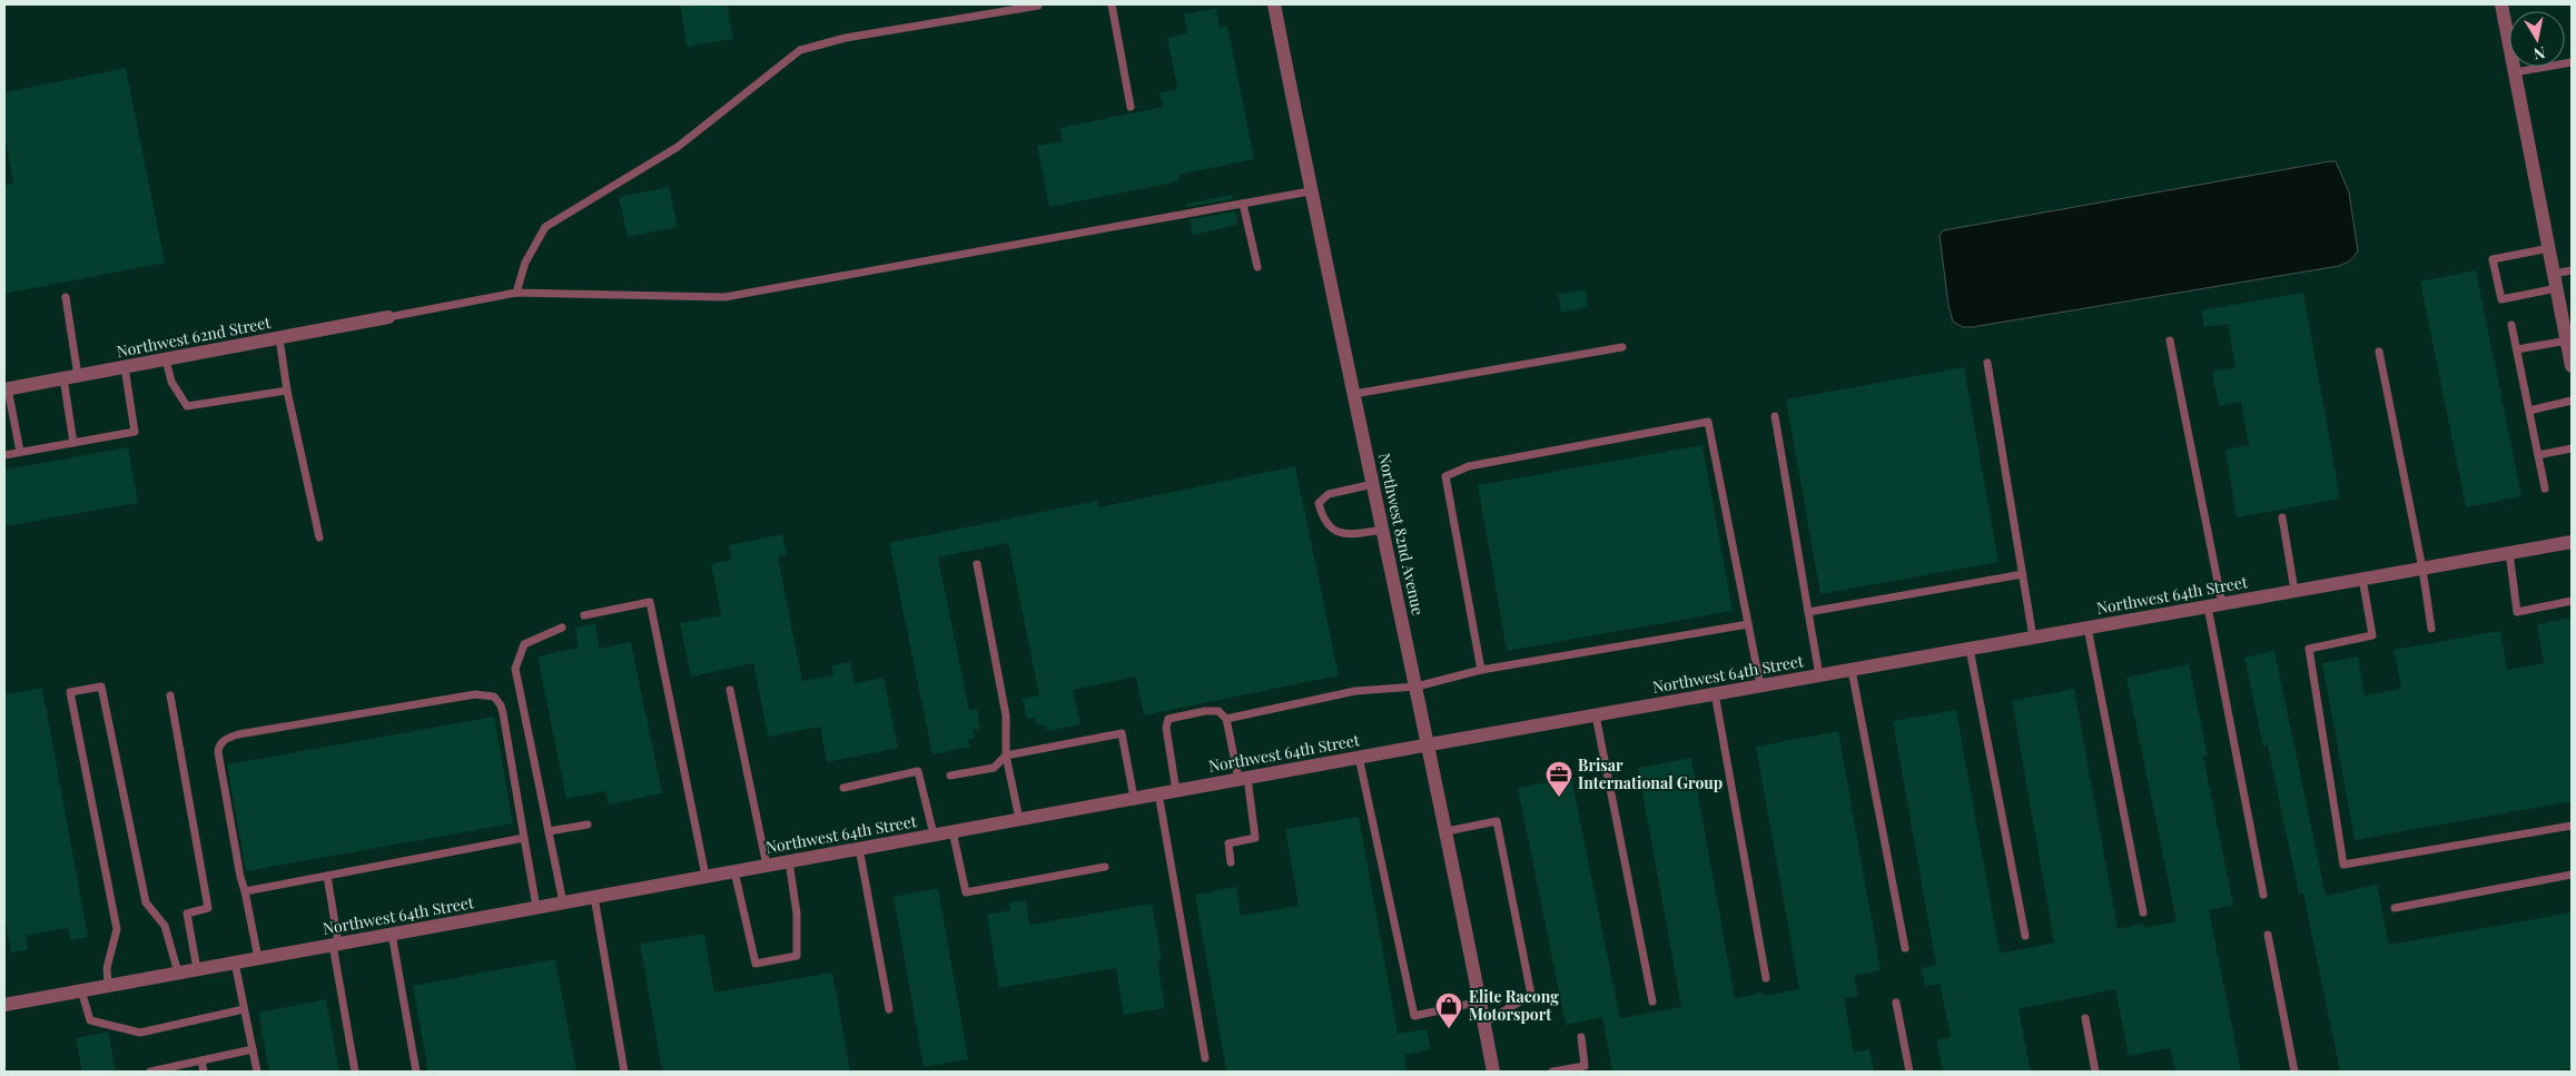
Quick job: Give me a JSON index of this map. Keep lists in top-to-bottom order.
{
  "streets": {
    "street": ["Northwest 62nd Street", "Northwest 82nd Avenue", "Northwest 64th Street"]
  },
  "crossings": [
    ["Northwest 82nd Avenue", "Northwest 64th Street"]
  ],
  "places": {
    "office": ["Brisar International Group"],
    "shop": ["Elite Racong Motorsport"]
  },
  "north": "bottom"
}
